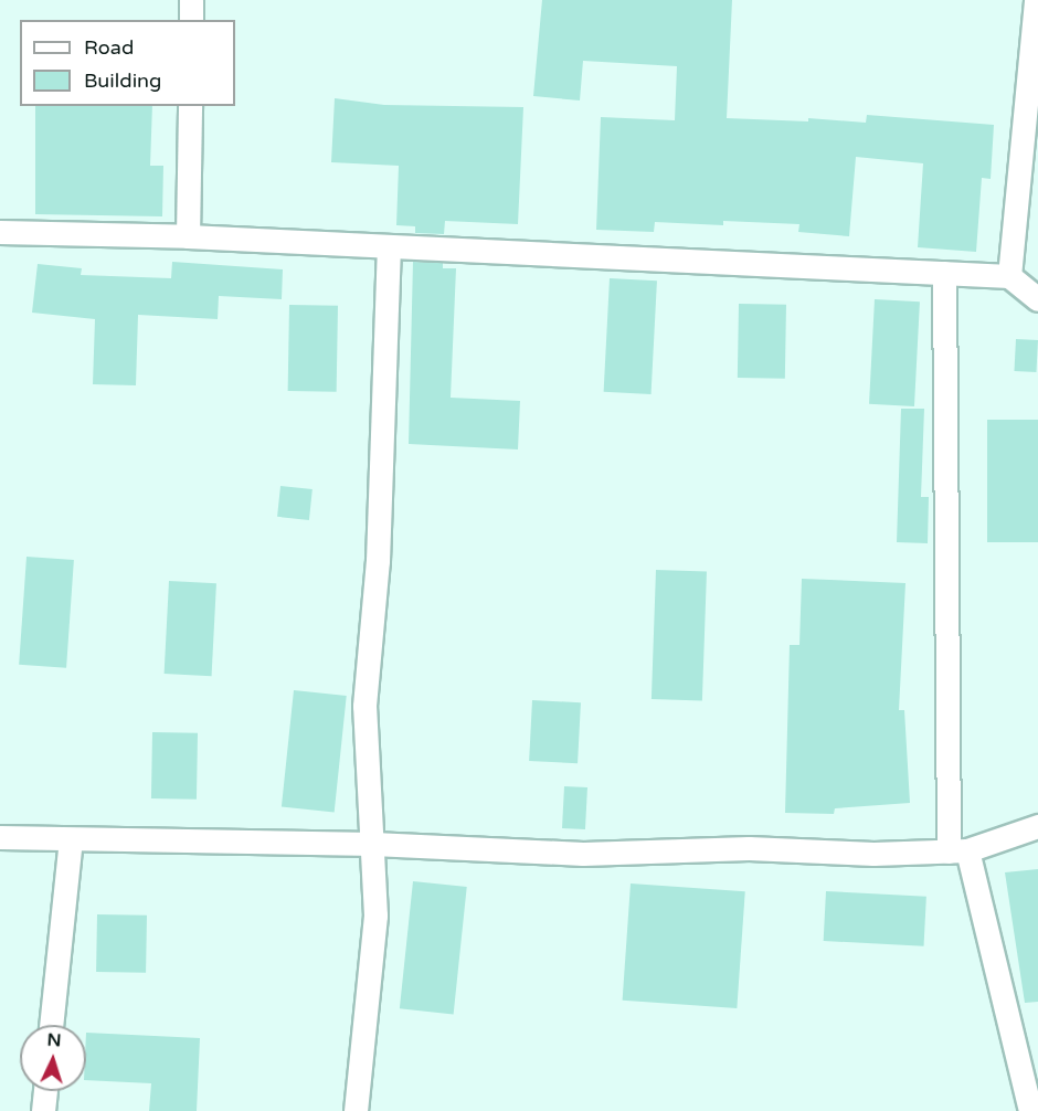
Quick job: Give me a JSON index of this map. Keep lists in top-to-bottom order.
{
  "legend": ["Road", "Building"],
  "north": "top"
}
